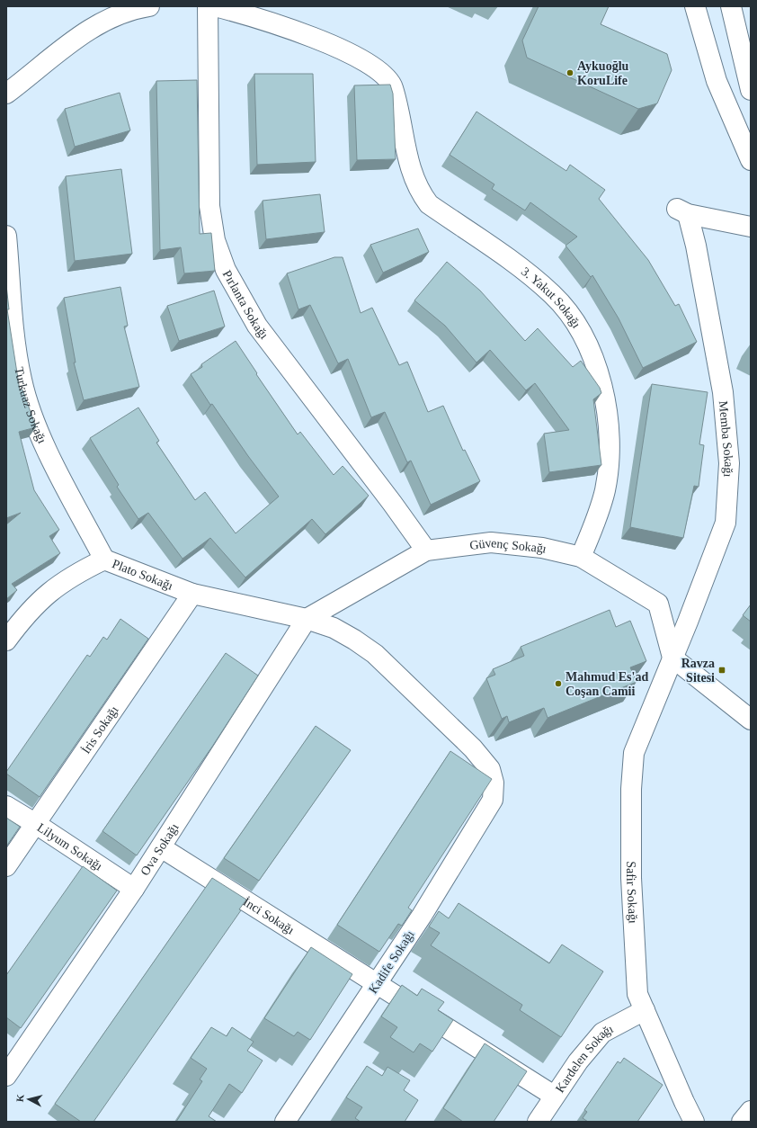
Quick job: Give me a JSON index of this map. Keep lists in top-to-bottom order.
{
  "streets": {
    "street": [
      "3. Yakut Sokağı",
      "Pırlanta Sokağı",
      "Turkuaz Sokağı",
      "Memba Sokağı",
      "Güvenç Sokağı",
      "Plato Sokağı",
      "İris Sokağı",
      "Lilyum Sokağı",
      "Ova Sokağı",
      "Safir Sokağı",
      "İnci Sokağı",
      "Kadife Sokağı",
      "Kardelen Sokağı"
    ]
  },
  "crossings": [
    ["3. Yakut Sokağı", "Güvenç Sokağı"],
    ["Pırlanta Sokağı", "Güvenç Sokağı"],
    ["Turkuaz Sokağı", "Plato Sokağı"],
    ["Memba Sokağı", "Güvenç Sokağı"],
    ["Memba Sokağı", "Safir Sokağı"],
    ["Güvenç Sokağı", "Plato Sokağı"],
    ["Güvenç Sokağı", "Ova Sokağı"],
    ["Güvenç Sokağı", "Safir Sokağı"],
    ["Plato Sokağı", "İris Sokağı"],
    ["Plato Sokağı", "Ova Sokağı"],
    ["Plato Sokağı", "Kadife Sokağı"],
    ["İris Sokağı", "Lilyum Sokağı"],
    ["Lilyum Sokağı", "Ova Sokağı"],
    ["Ova Sokağı", "İnci Sokağı"],
    ["Safir Sokağı", "Kardelen Sokağı"],
    ["İnci Sokağı", "Kadife Sokağı"],
    ["İnci Sokağı", "Kardelen Sokağı"]
  ],
  "places": {
    "other": ["Aykuoğlu KoruLife", "Mahmud Es'ad Coşan Camii"],
    "transit": ["Ravza Sitesi"]
  },
  "north": "left"
}
